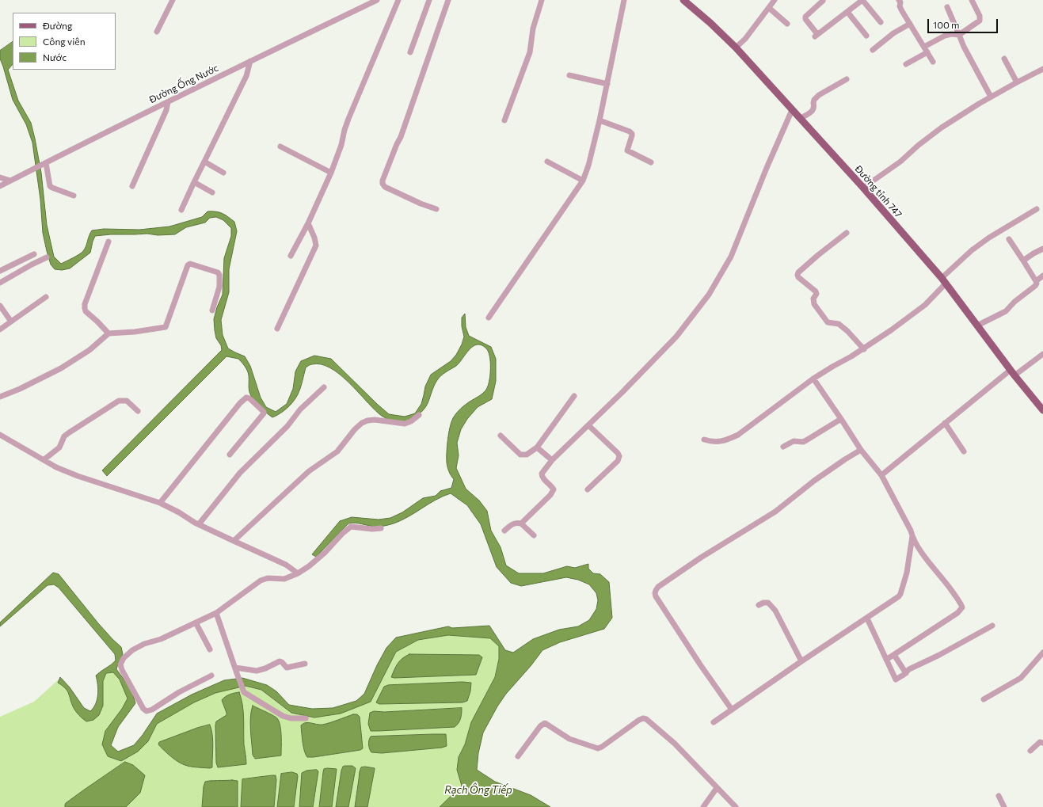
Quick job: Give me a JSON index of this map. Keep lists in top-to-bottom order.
{
  "streets": {
    "main road": ["Đường tỉnh 747"],
    "street": ["Đường Ống Nước"]
  },
  "water": ["Rạch Ông Tiếp"],
  "legend": ["Đường", "Công viên", "Nước"],
  "scale_bar": "100 m"
}
